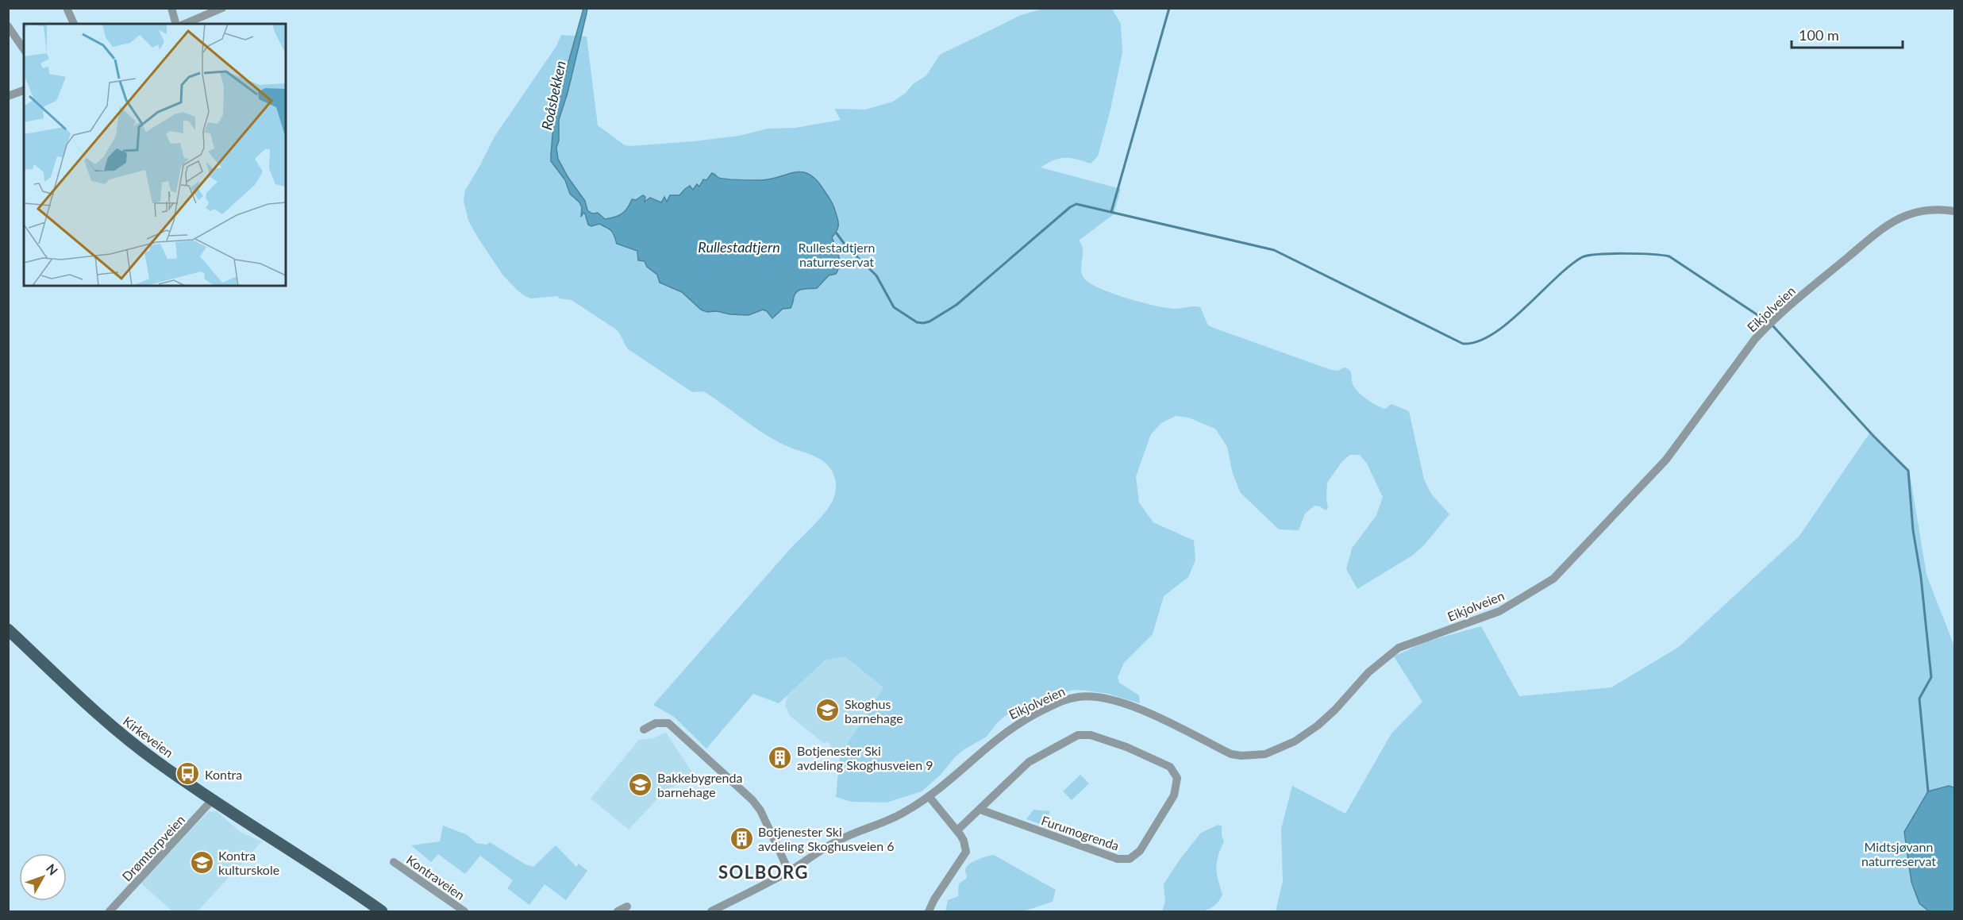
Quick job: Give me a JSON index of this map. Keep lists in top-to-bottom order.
{
  "streets": {
    "main road": ["Kirkeveien"],
    "street": [
      "Eikjolveien",
      "Furumogrenda",
      "Drømtorpveien",
      "Kontraveien"
    ]
  },
  "crossings": [
    ["Kirkeveien", "Drømtorpveien"]
  ],
  "districts": ["SOLBORG"],
  "water": ["Roåsbekken", "Rullestadtjern"],
  "parks": ["Rullestadtjern naturreservat", "Midtsjøvann naturreservat"],
  "places": {
    "school or university": ["Skoghus barnehage", "Bakkebygrenda barnehage", "Kontra kulturskole"],
    "building": ["Botjenester Ski avdeling Skoghusveien 9", "Botjenester Ski avdeling Skoghusveien 6"],
    "bus stop": ["Kontra"]
  },
  "scale_bar": "100 m",
  "north": "top right"
}
